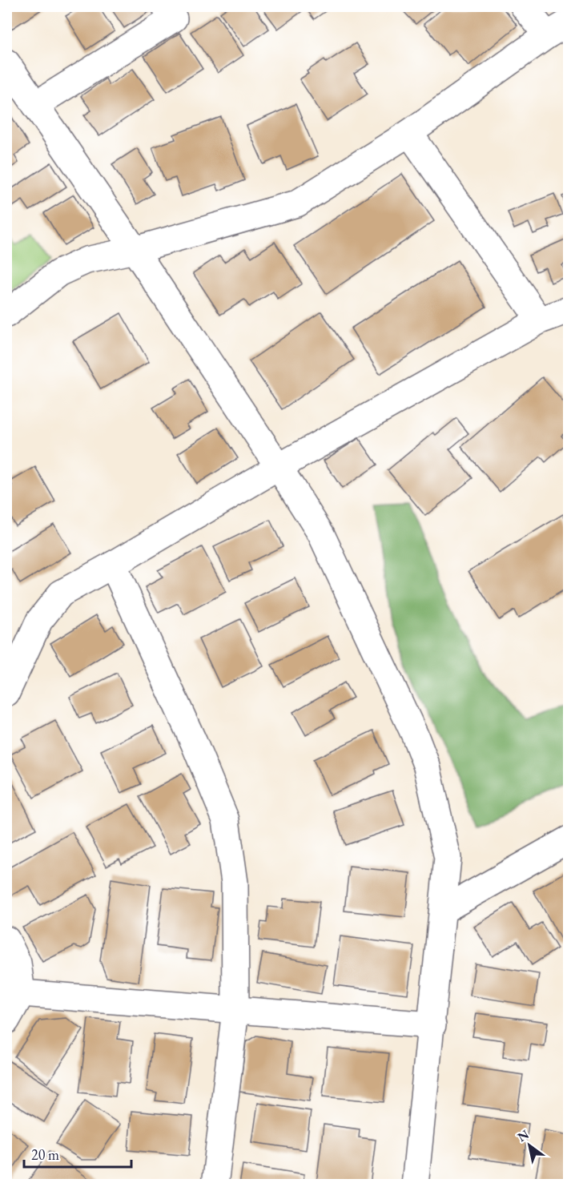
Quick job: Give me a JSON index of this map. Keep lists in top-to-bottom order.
{
  "scale_bar": "20 m",
  "north": "top left"
}
